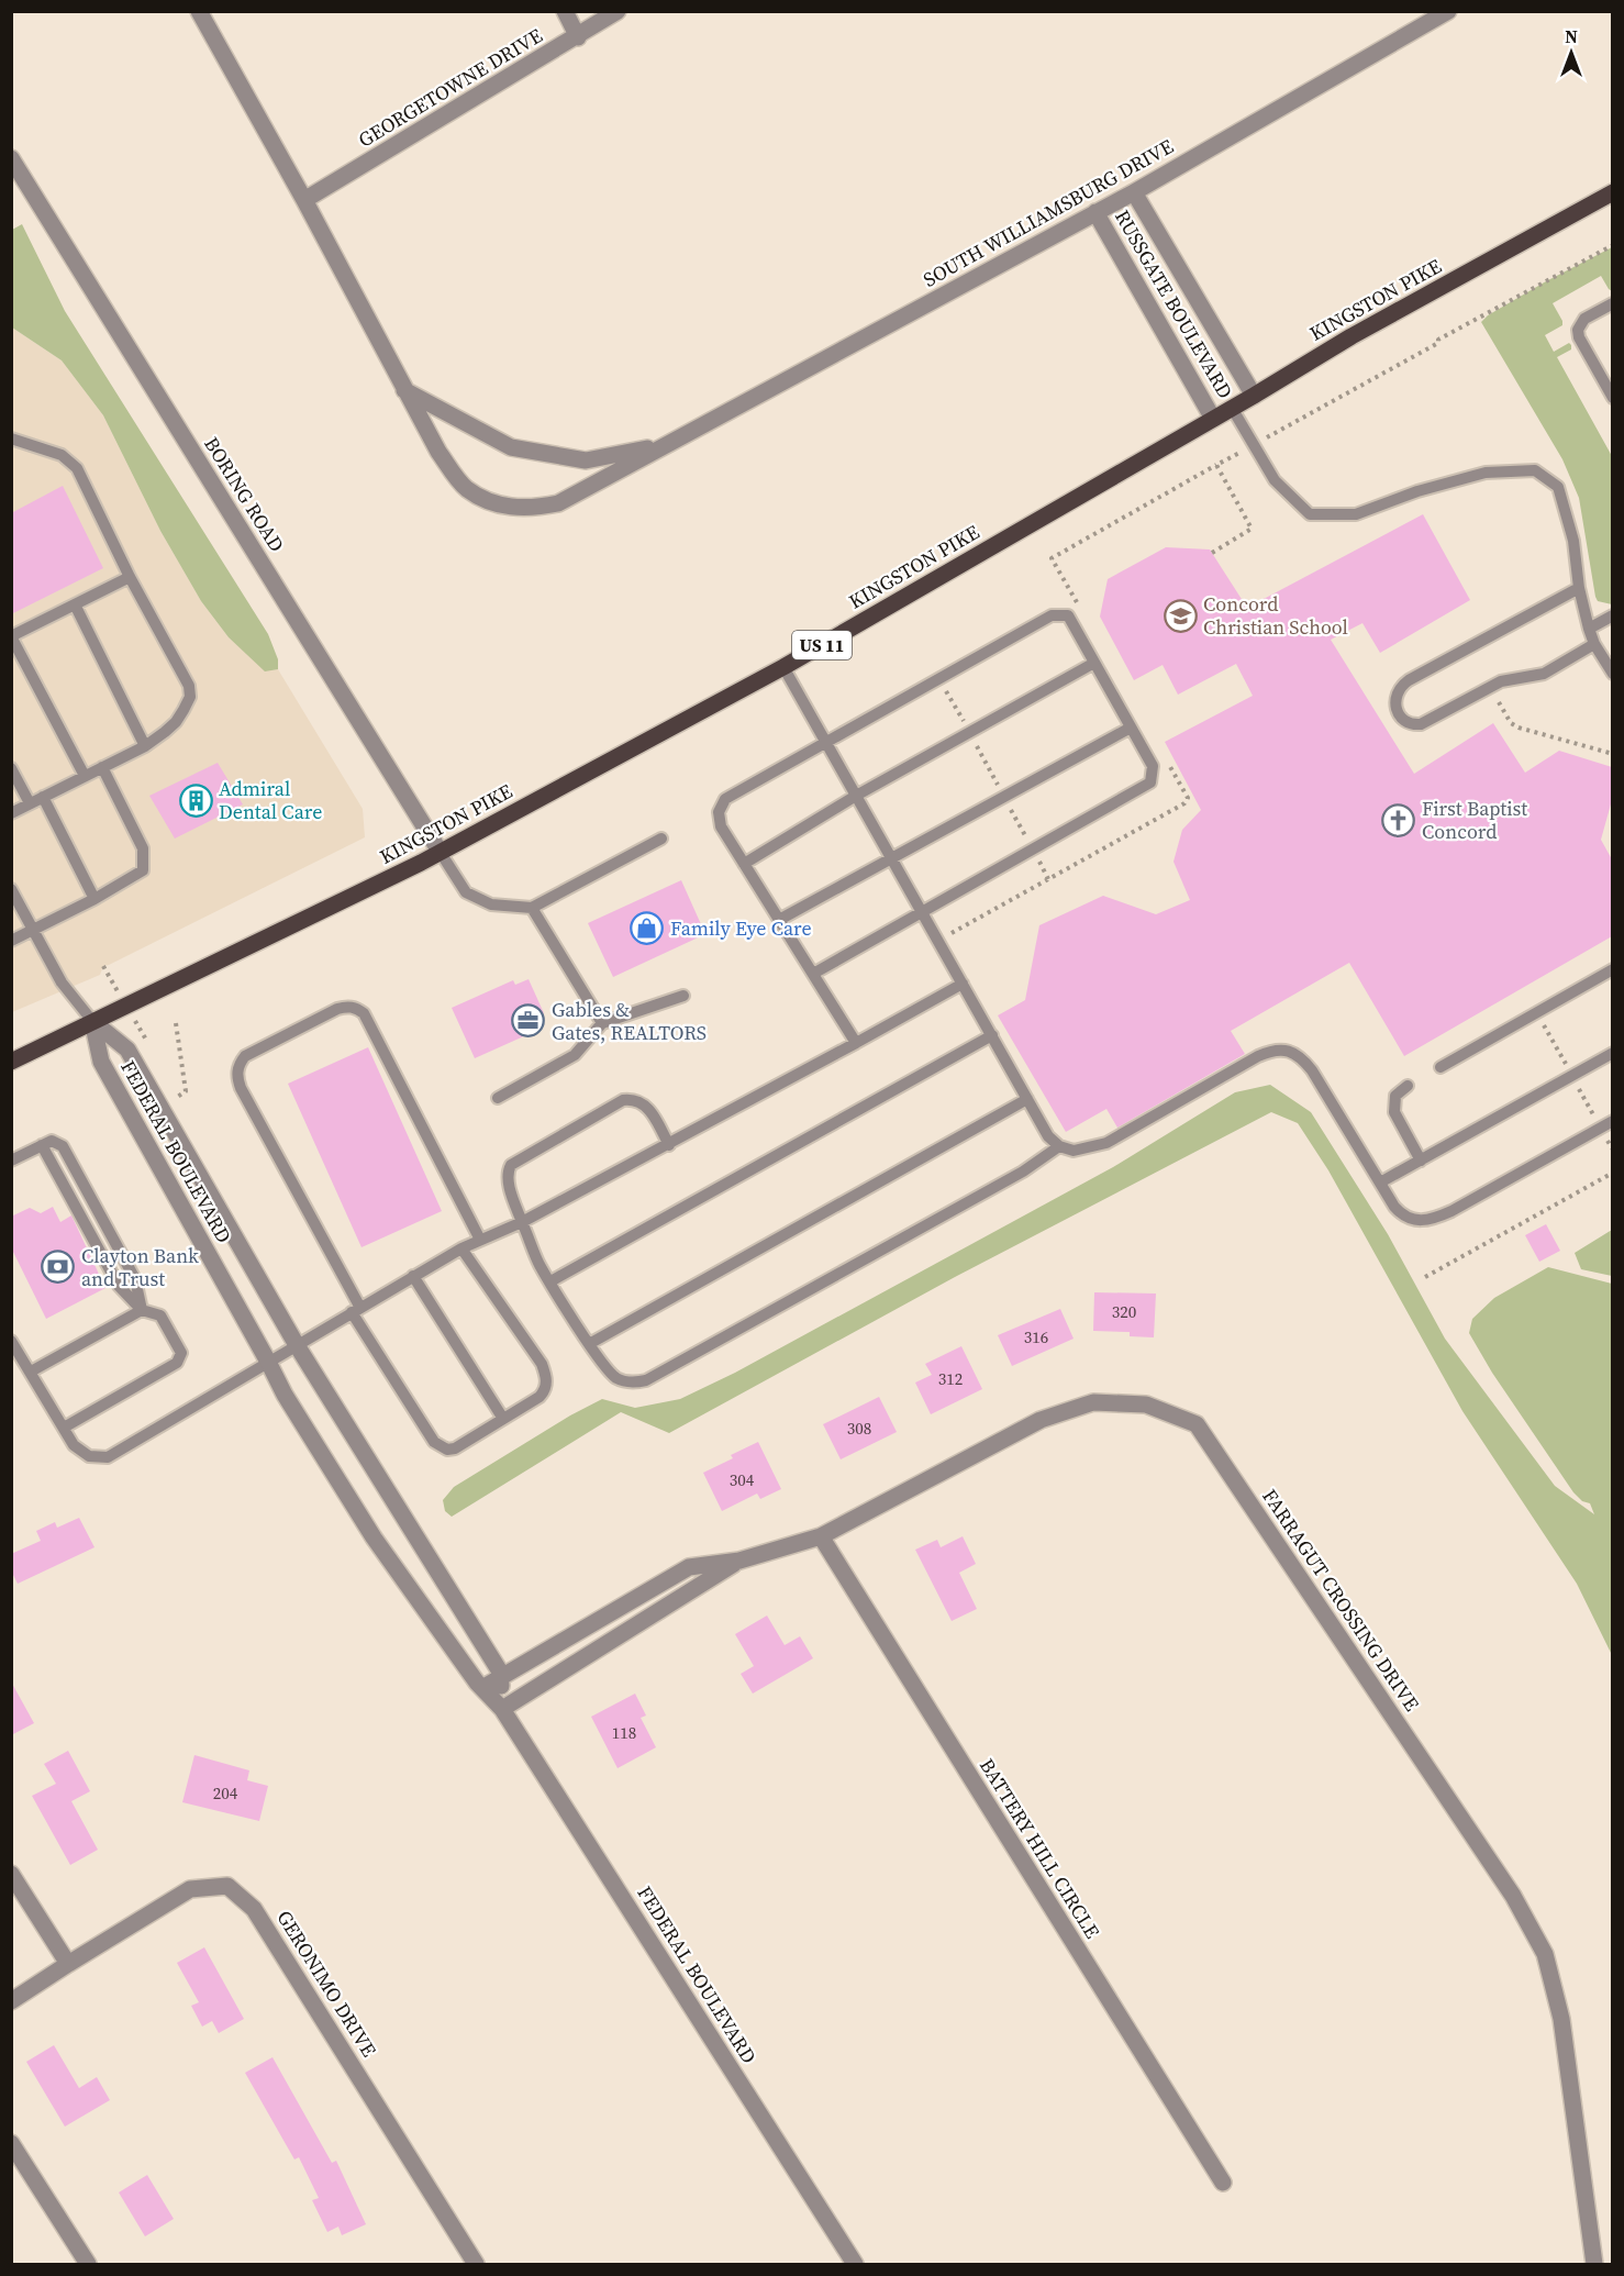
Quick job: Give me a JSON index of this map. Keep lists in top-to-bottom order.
{
  "streets": {
    "main road": ["KINGSTON PIKE", "US 11"],
    "street": [
      "GEORGETOWNE DRIVE",
      "SOUTH WILLIAMSBURG DRIVE",
      "RUSSGATE BOULEVARD",
      "BORING ROAD",
      "FEDERAL BOULEVARD",
      "FARRAGUT CROSSING DRIVE",
      "BATTERY HILL CIRCLE",
      "GERONIMO DRIVE"
    ]
  },
  "crossings": [
    ["GEORGETOWNE DRIVE", "SOUTH WILLIAMSBURG DRIVE"],
    ["SOUTH WILLIAMSBURG DRIVE", "RUSSGATE BOULEVARD"],
    ["KINGSTON PIKE", "RUSSGATE BOULEVARD"],
    ["KINGSTON PIKE", "BORING ROAD"],
    ["KINGSTON PIKE", "FEDERAL BOULEVARD"],
    ["FEDERAL BOULEVARD", "FARRAGUT CROSSING DRIVE"],
    ["FARRAGUT CROSSING DRIVE", "BATTERY HILL CIRCLE"]
  ],
  "places": {
    "school or university": ["Concord Christian School"],
    "building": ["Admiral Dental Care"],
    "church": ["First Baptist Concord"],
    "shop": ["Family Eye Care"],
    "office": ["Gables & Gates, REALTORS"],
    "bank": ["Clayton Bank and Trust"]
  },
  "house_numbers": [
    "320",
    "316",
    "312",
    "308",
    "304",
    "118",
    "204"
  ],
  "north": "top"
}
